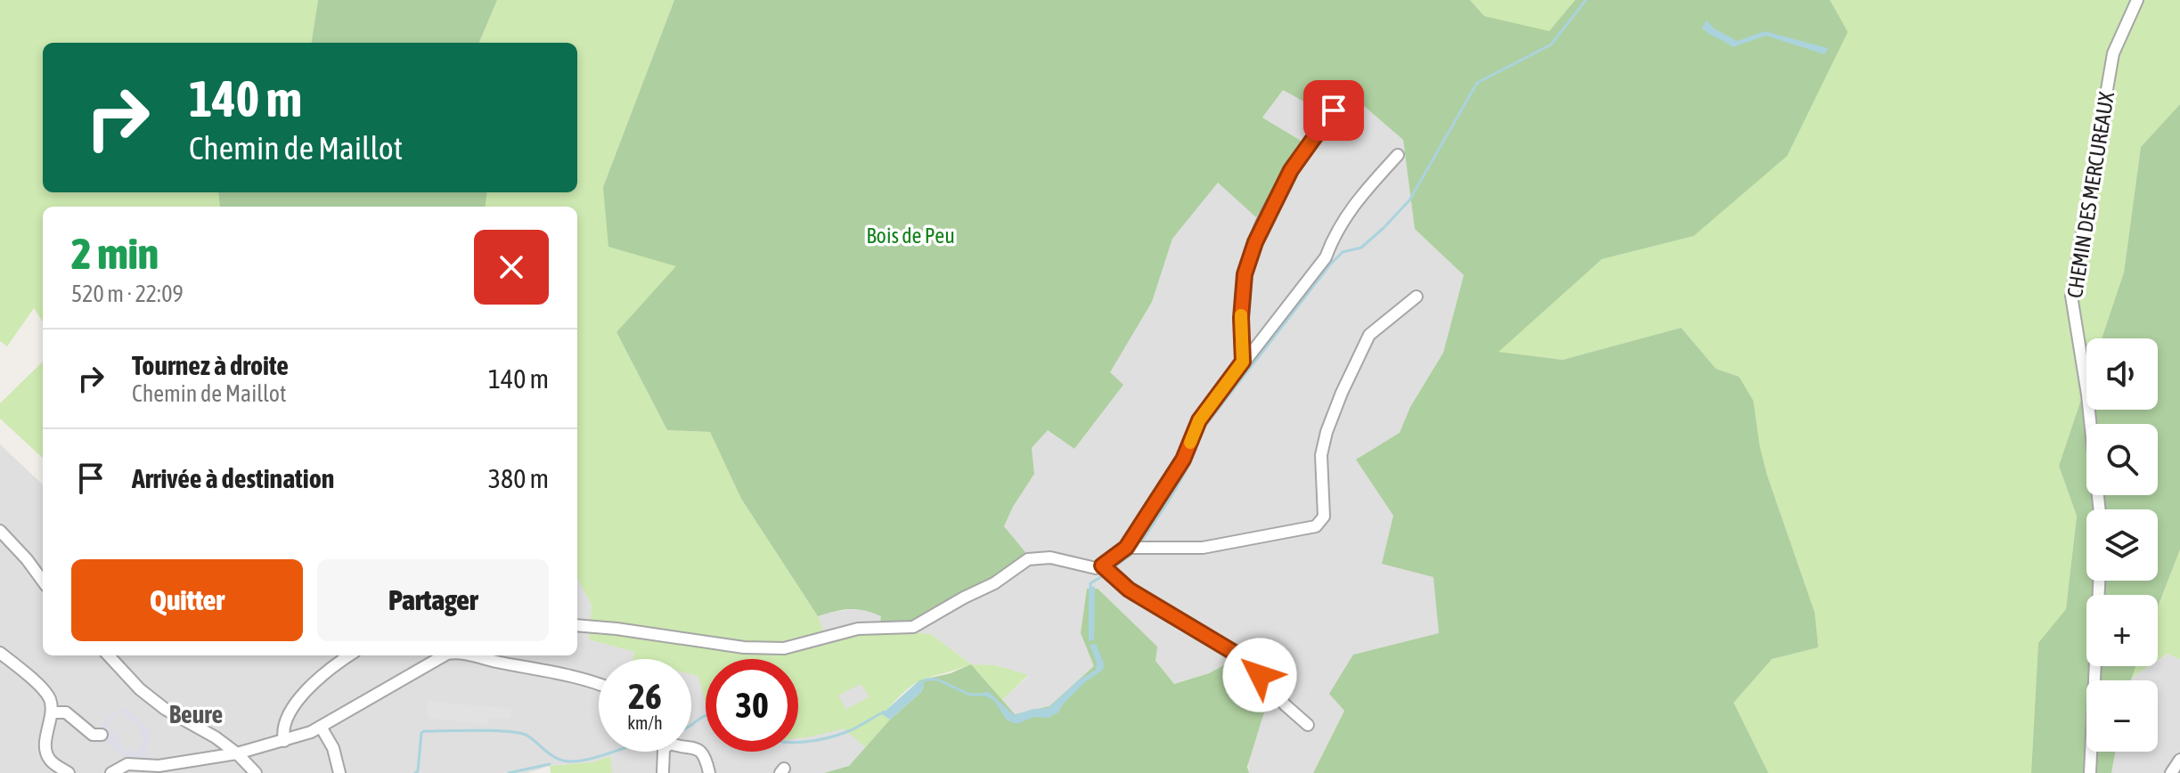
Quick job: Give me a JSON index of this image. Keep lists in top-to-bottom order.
{
  "streets": {
    "street": ["CHEMIN DES MERCUREAUX"]
  },
  "districts": ["Beure"],
  "parks": ["Bois de Peu"],
  "page": {
    "turn": ["140 m", "Chemin de Maillot"],
    "heading": ["2 min", "520 m · 22:09"],
    "list": [
      {
        "name": "Tournez à droite",
        "note": "Chemin de Maillot",
        "value": "140 m"
      },
      {
        "name": "Arrivée à destination",
        "value": "380 m"
      }
    ],
    "map_buttons": ["+", "−"],
    "buttons": ["Quitter", "Partager"],
    "speed": "26 km/h",
    "limit": "30"
  }
}
